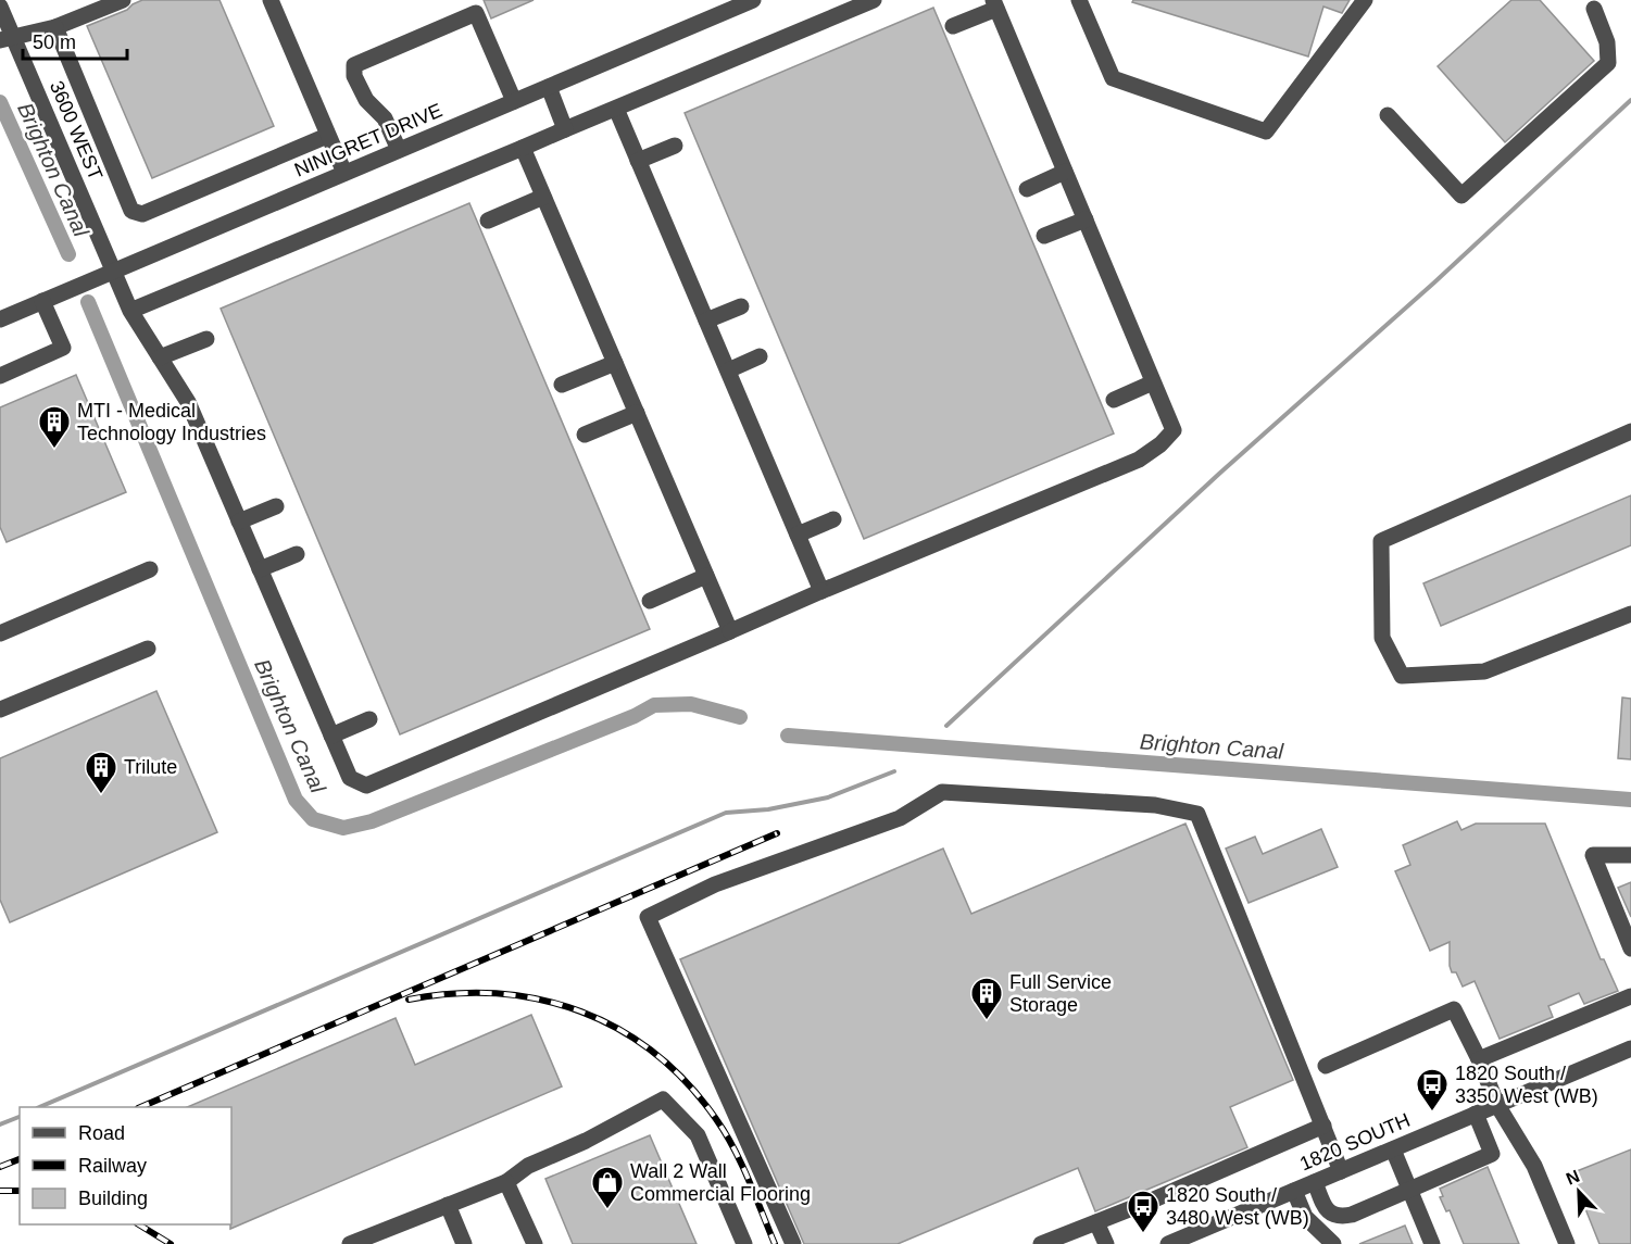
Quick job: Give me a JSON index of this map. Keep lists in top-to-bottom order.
{
  "streets": {
    "street": ["3600 WEST", "NINIGRET DRIVE", "1820 SOUTH"]
  },
  "crossings": [
    ["3600 WEST", "NINIGRET DRIVE"]
  ],
  "water": ["Brighton Canal"],
  "places": {
    "building": ["MTI - Medical Technology Industries", "Trilute", "Full Service Storage"],
    "bus stop": ["1820 South / 3350 West (WB)", "1820 South / 3480 West (WB)"],
    "shop": ["Wall 2 Wall Commercial Flooring"]
  },
  "legend": ["Road", "Railway", "Building"],
  "scale_bar": "50 m",
  "north": "top left"
}
